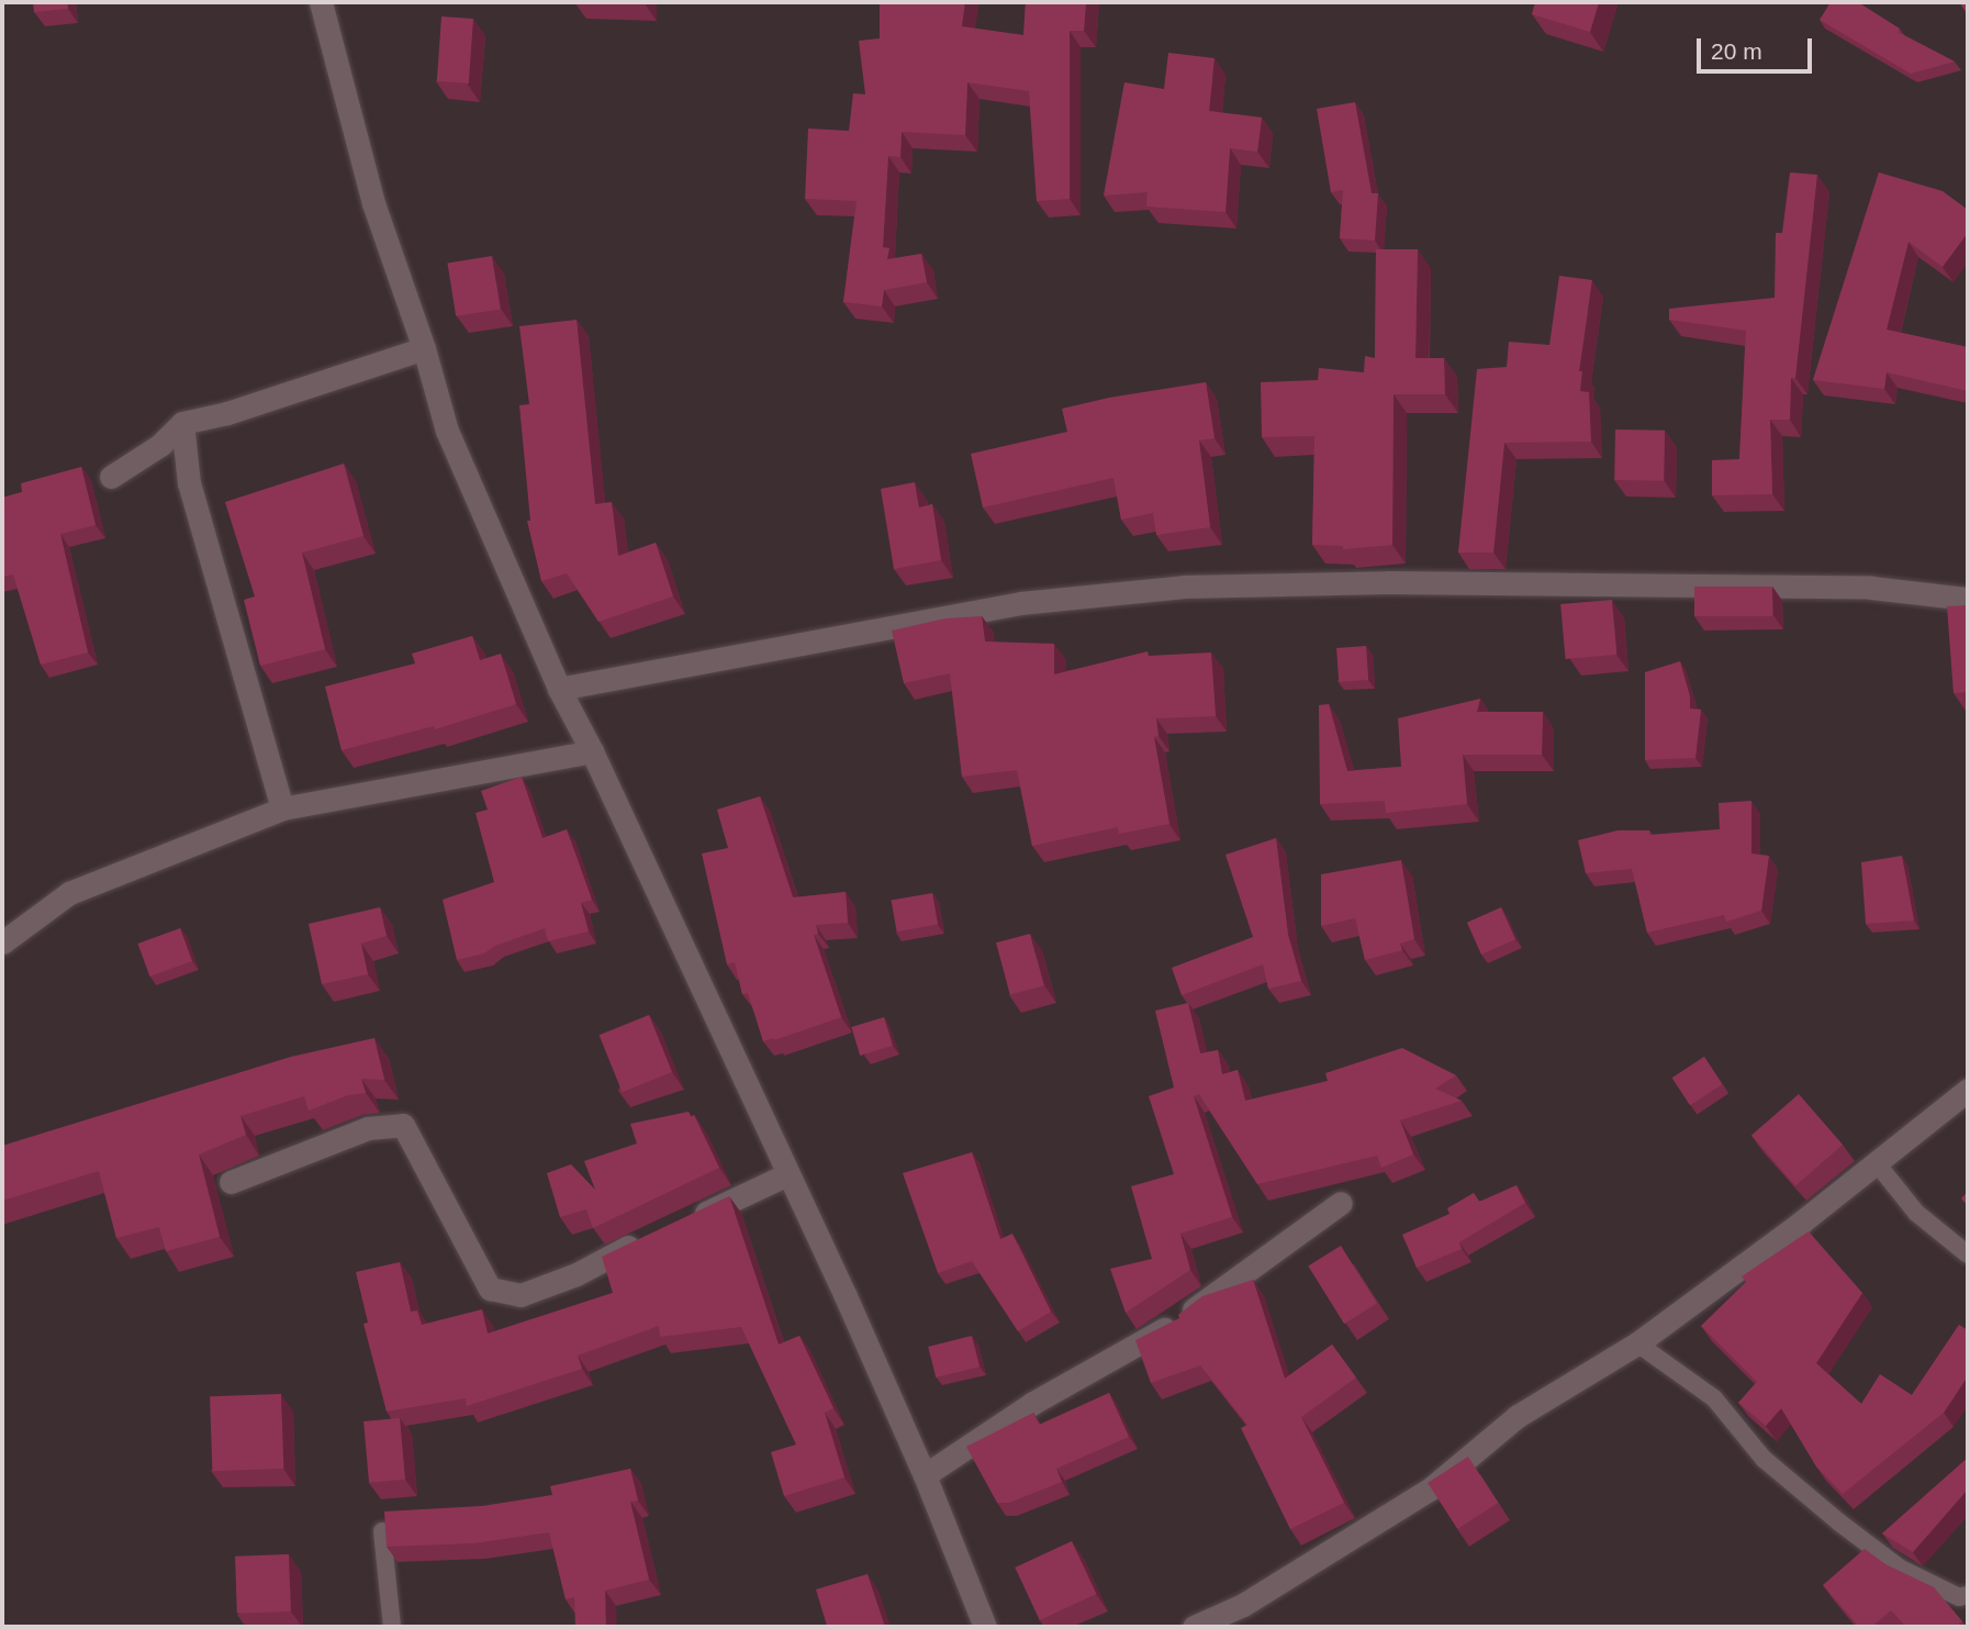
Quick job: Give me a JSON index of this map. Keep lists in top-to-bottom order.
{
  "scale_bar": "20 m"
}
